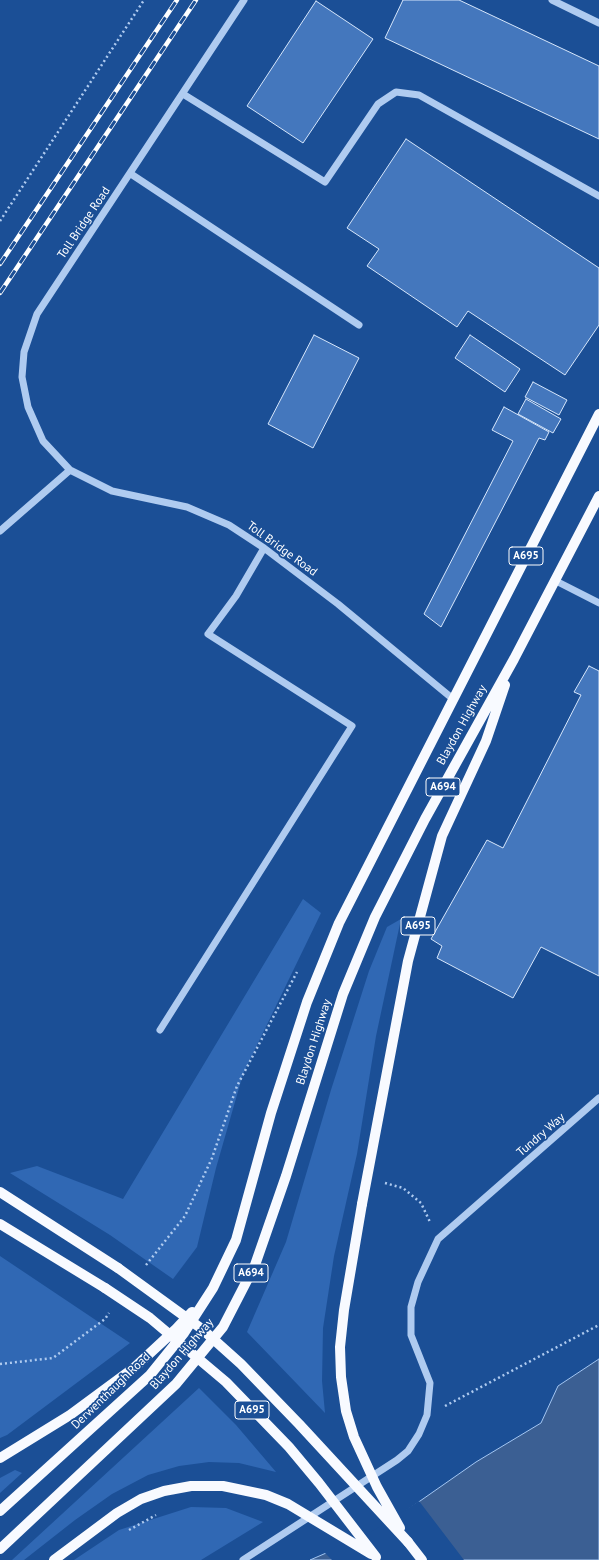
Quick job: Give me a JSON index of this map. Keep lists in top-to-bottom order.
{
  "streets": {
    "main road": [
      "A695",
      "Blaydon Highway",
      "A694",
      "Derwenthaugh Road"
    ],
    "street": ["Toll Bridge Road", "Tundry Way"]
  },
  "crossings": [
    ["Toll Bridge Road", "Blaydon Highway"],
    ["A695", "Blaydon Highway"],
    ["A695", "Derwenthaugh Road"],
    ["Blaydon Highway", "Derwenthaugh Road"]
  ]
}
